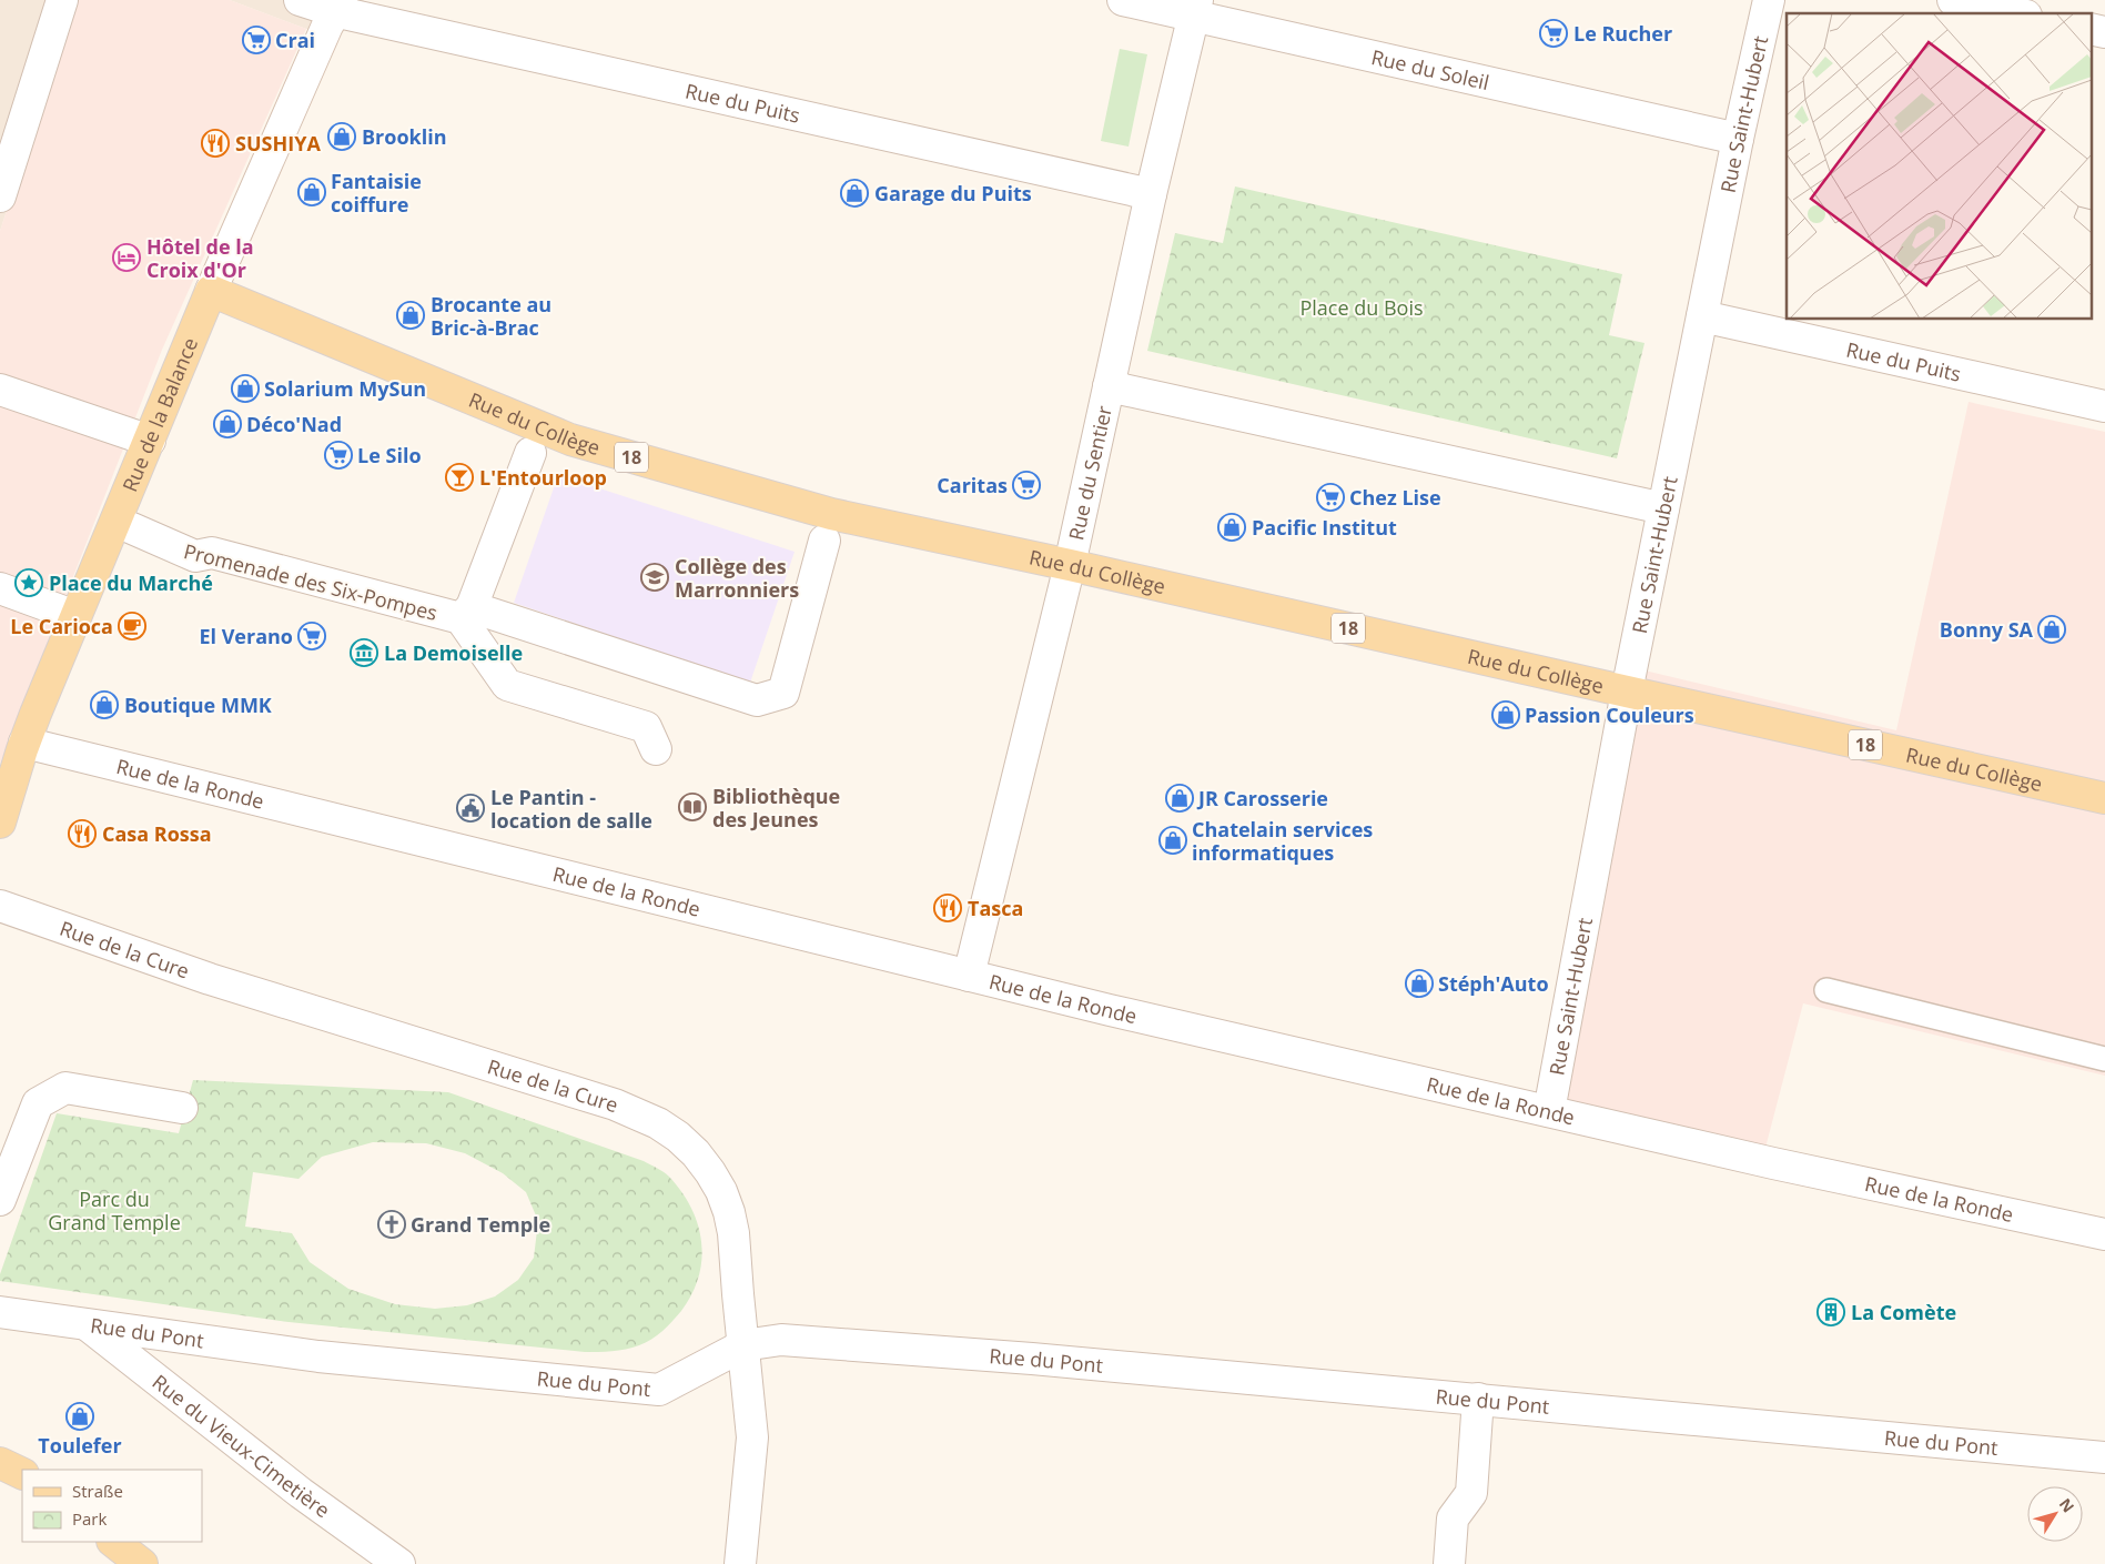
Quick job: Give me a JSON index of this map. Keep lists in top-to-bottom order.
{
  "streets": {
    "main road": ["Rue de la Balance", "Rue du Collège", "18"],
    "street": [
      "Rue du Soleil",
      "Rue du Puits",
      "Rue Saint-Hubert",
      "Rue du Sentier",
      "Promenade des Six-Pompes",
      "Rue de la Ronde",
      "Rue de la Cure",
      "Rue du Pont",
      "Rue du Vieux-Cimetière"
    ]
  },
  "crossings": [
    ["Rue du Soleil", "Rue Saint-Hubert"],
    ["Rue du Soleil", "Rue du Sentier"],
    ["Rue du Puits", "Rue Saint-Hubert"],
    ["Rue du Puits", "Rue de la Balance"],
    ["Rue du Puits", "Rue du Sentier"],
    ["Rue Saint-Hubert", "Rue du Collège"],
    ["Rue Saint-Hubert", "Rue de la Ronde"],
    ["Rue de la Balance", "Rue du Collège"],
    ["Rue de la Balance", "Rue de la Ronde"],
    ["Rue du Collège", "Rue du Sentier"],
    ["Rue du Sentier", "Rue de la Ronde"],
    ["Rue de la Cure", "Rue du Pont"],
    ["Rue du Pont", "Rue du Vieux-Cimetière"]
  ],
  "parks": ["Place du Bois", "Parc du Grand Temple"],
  "places": {
    "supermarket": [
      "Le Rucher",
      "Crai",
      "Le Silo",
      "Caritas",
      "Chez Lise",
      "El Verano"
    ],
    "shop": [
      "Brooklin",
      "Fantaisie coiffure",
      "Garage du Puits",
      "Brocante au Bric-à-Brac",
      "Solarium MySun",
      "Déco'Nad",
      "Pacific Institut",
      "Bonny SA",
      "Boutique MMK",
      "Passion Couleurs",
      "JR Carosserie",
      "Chatelain services informatiques",
      "Stéph'Auto",
      "Toulefer"
    ],
    "restaurant": ["SUSHIYA", "Casa Rossa", "Tasca"],
    "hotel": ["Hôtel de la Croix d'Or"],
    "bar": ["L'Entourloop"],
    "school or university": ["Collège des Marronniers"],
    "place": ["Place du Marché"],
    "cafe": ["Le Carioca"],
    "museum": ["La Demoiselle"],
    "library": ["Bibliothèque des Jeunes"],
    "public building": ["Le Pantin - location de salle"],
    "church": ["Grand Temple"],
    "building": ["La Comète"]
  },
  "legend": ["Straße", "Park"],
  "north": "top right"
}
